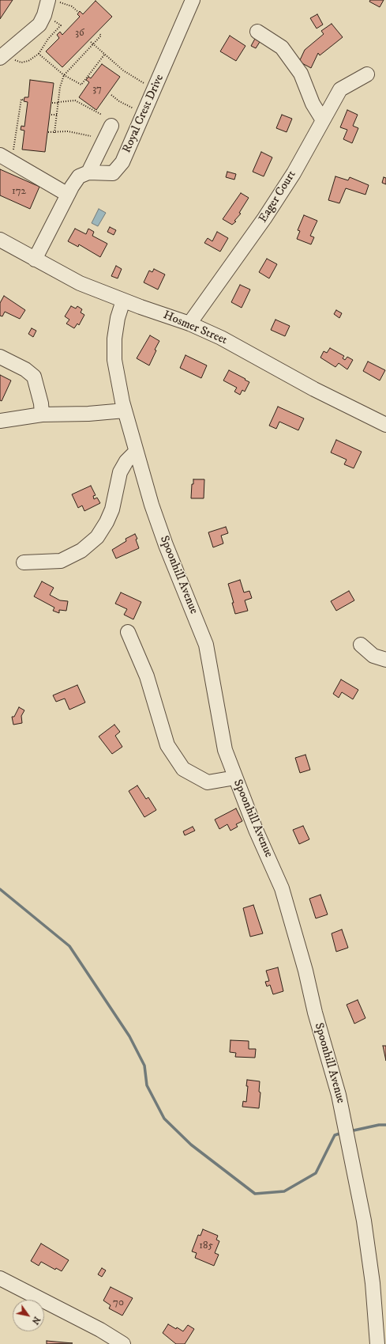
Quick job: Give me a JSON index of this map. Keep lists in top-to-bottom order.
{
  "streets": {
    "street": [
      "Royal Crest Drive",
      "Eager Court",
      "Hosmer Street",
      "Spoonhill Avenue"
    ]
  },
  "crossings": [
    ["Eager Court", "Hosmer Street"],
    ["Hosmer Street", "Spoonhill Avenue"]
  ],
  "house_numbers": [
    "36",
    "37",
    "172",
    "185",
    "70"
  ],
  "north": "bottom right"
}
